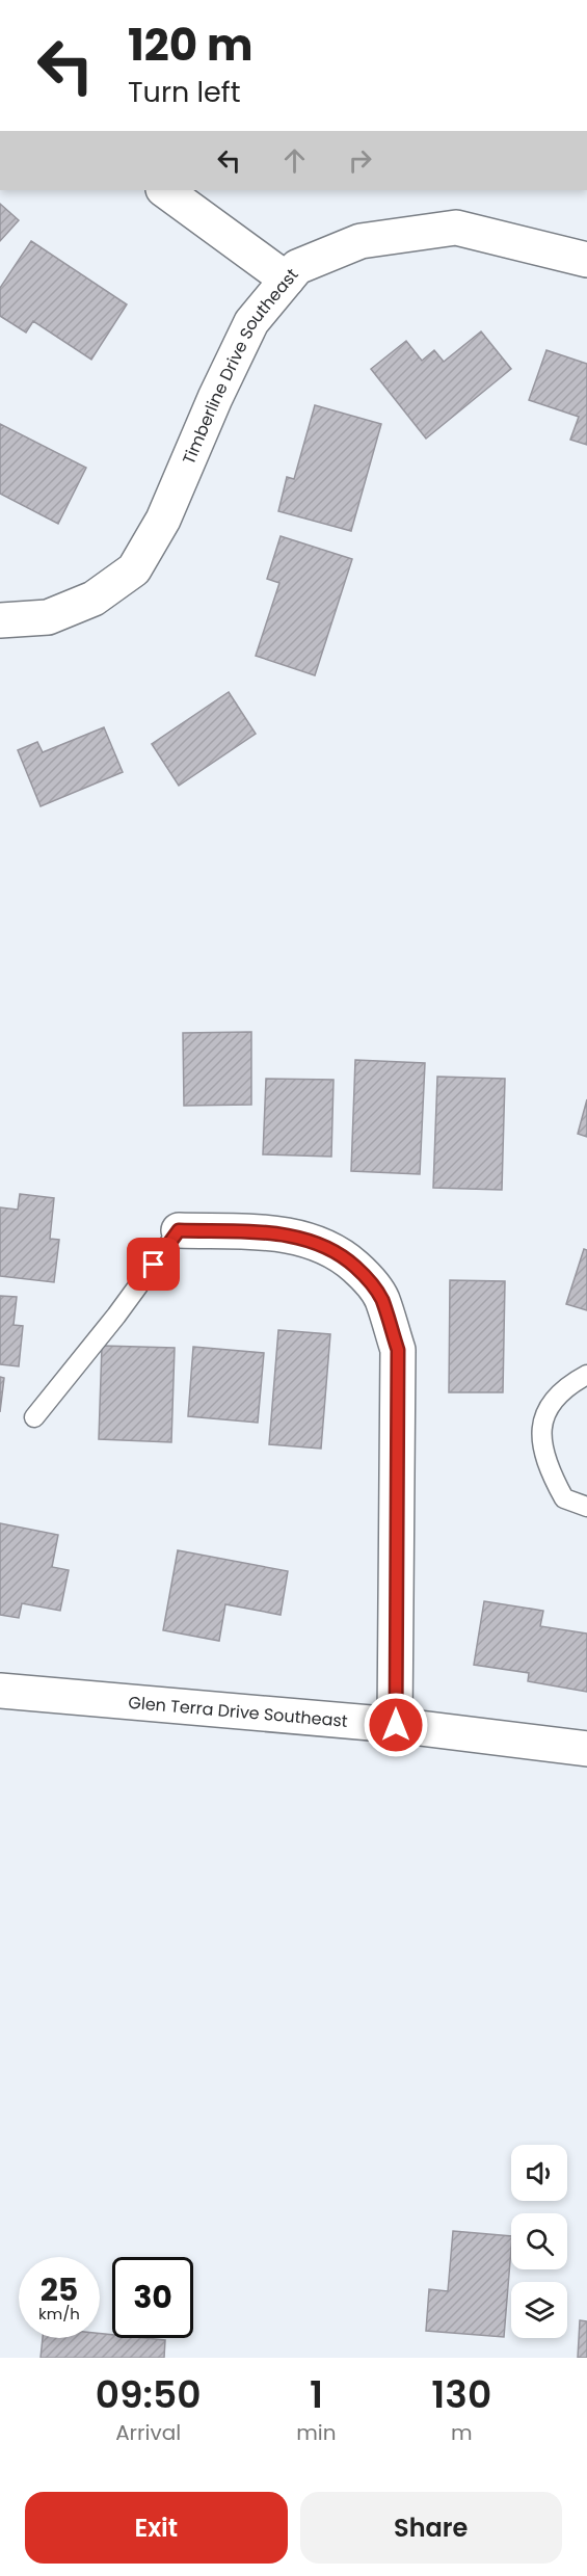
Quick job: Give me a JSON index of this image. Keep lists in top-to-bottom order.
{
  "streets": {
    "street": ["Timberline Drive Southeast", "Glen Terra Drive Southeast"]
  },
  "page": {
    "turn": ["120 m", "Turn left"],
    "speed": "25 km/h",
    "limit": "30",
    "eta": [
      "09:50",
      "Arrival",
      "1",
      "min",
      "130",
      "m"
    ],
    "buttons": ["Exit", "Share"]
  }
}
